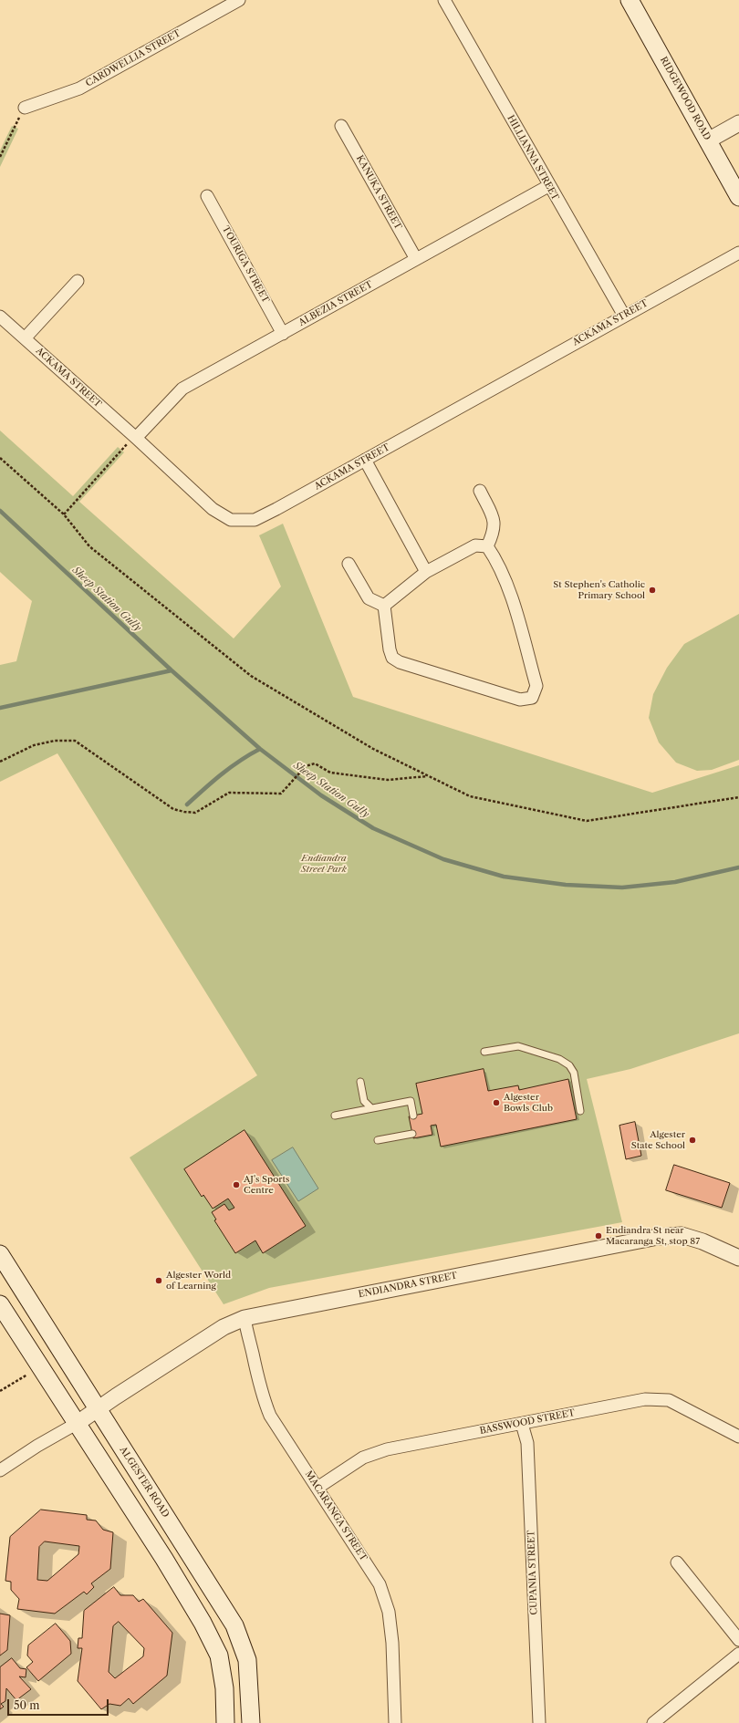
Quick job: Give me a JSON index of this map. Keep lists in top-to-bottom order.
{
  "streets": {
    "main road": ["RIDGEWOOD ROAD", "ALGESTER ROAD"],
    "street": [
      "CARDWELLIA STREET",
      "HILLIANNA STREET",
      "KANUKA STREET",
      "TOURIGA STREET",
      "ALBEZIA STREET",
      "ACKAMA STREET",
      "ENDIANDRA STREET",
      "BASSWOOD STREET",
      "MACARANGA STREET",
      "CUPANIA STREET"
    ]
  },
  "crossings": [
    ["HILLIANNA STREET", "ALBEZIA STREET"],
    ["HILLIANNA STREET", "ACKAMA STREET"],
    ["KANUKA STREET", "ALBEZIA STREET"],
    ["TOURIGA STREET", "ALBEZIA STREET"],
    ["ALBEZIA STREET", "ACKAMA STREET"],
    ["ENDIANDRA STREET", "ALGESTER ROAD"],
    ["ENDIANDRA STREET", "MACARANGA STREET"],
    ["BASSWOOD STREET", "MACARANGA STREET"],
    ["BASSWOOD STREET", "CUPANIA STREET"]
  ],
  "water": ["Sheep Station Gully"],
  "parks": ["Endiandra Street Park"],
  "places": [
    "St Stephen's Catholic Primary School",
    "Algester Bowls Club",
    "Algester State School",
    "AJ's Sports Centre",
    "Endiandra St near Macaranga St, stop 87",
    "Algester World of Learning"
  ],
  "scale_bar": "50 m"
}
